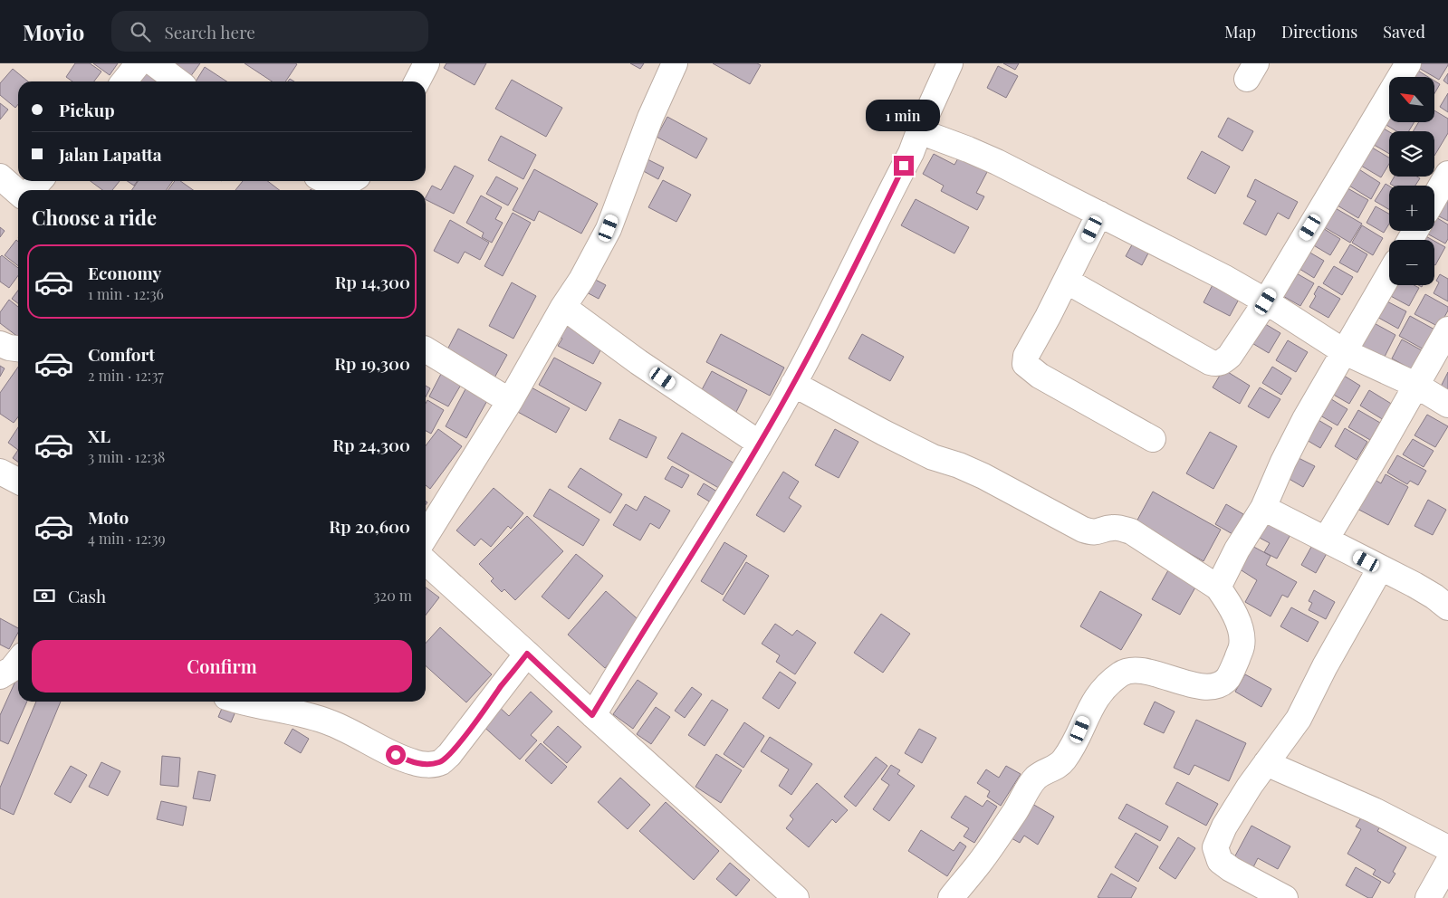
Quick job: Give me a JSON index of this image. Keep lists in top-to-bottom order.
{
  "north": "top left",
  "page": {
    "header": "Movio",
    "search": "Search here",
    "nav": ["Map", "Directions", "Saved"],
    "map_buttons": ["+", "−"],
    "banner": ["Pickup", "Jalan Lapatta"],
    "bubble": "1 min",
    "heading": "Choose a ride",
    "list": [
      {
        "name": "Economy",
        "note": "1 min · 12:36",
        "value": "Rp 14,300"
      },
      {
        "name": "Comfort",
        "note": "2 min · 12:37",
        "value": "Rp 19,300"
      },
      {
        "name": "XL",
        "note": "3 min · 12:38",
        "value": "Rp 24,300"
      },
      {
        "name": "Moto",
        "note": "4 min · 12:39",
        "value": "Rp 20,600"
      }
    ],
    "pay": ["Cash", "320 m"],
    "buttons": "Confirm"
  }
}
